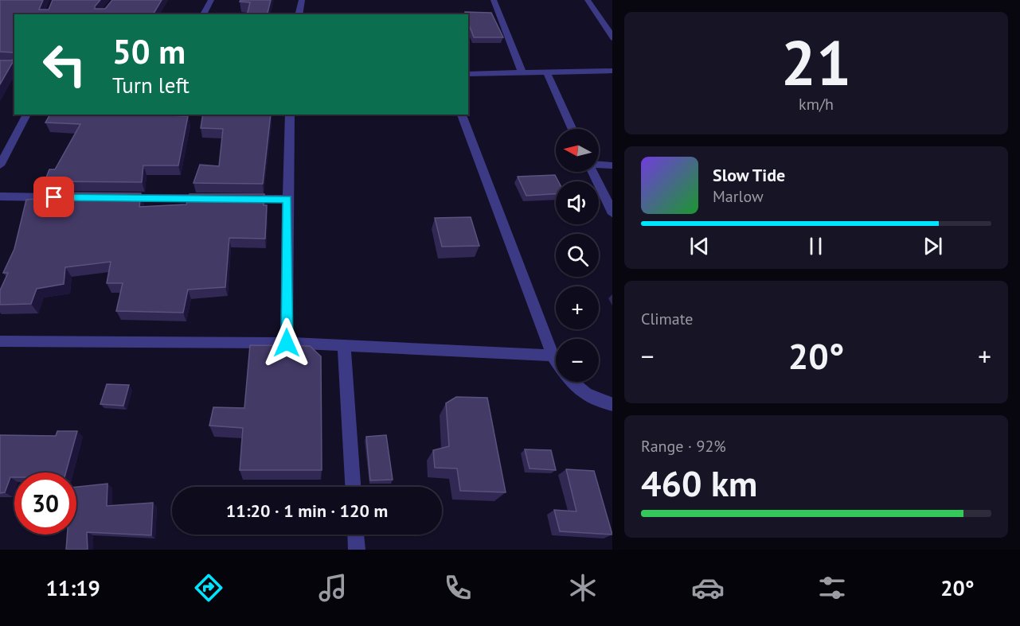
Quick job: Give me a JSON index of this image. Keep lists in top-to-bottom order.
{
  "north": "left",
  "page": {
    "tile": [
      ["21", "km/h"],
      "Climate",
      ["Range · 92%", "460 km"]
    ],
    "turn": ["50 m", "Turn left"],
    "map_buttons": ["+", "−"],
    "song": ["Slow Tide", "Marlow"],
    "heat": ["−", "20°", "+"],
    "limit": "30",
    "trip": "11:20 · 1 min · 120 m",
    "tabs": ["11:19", "20°"]
  }
}
